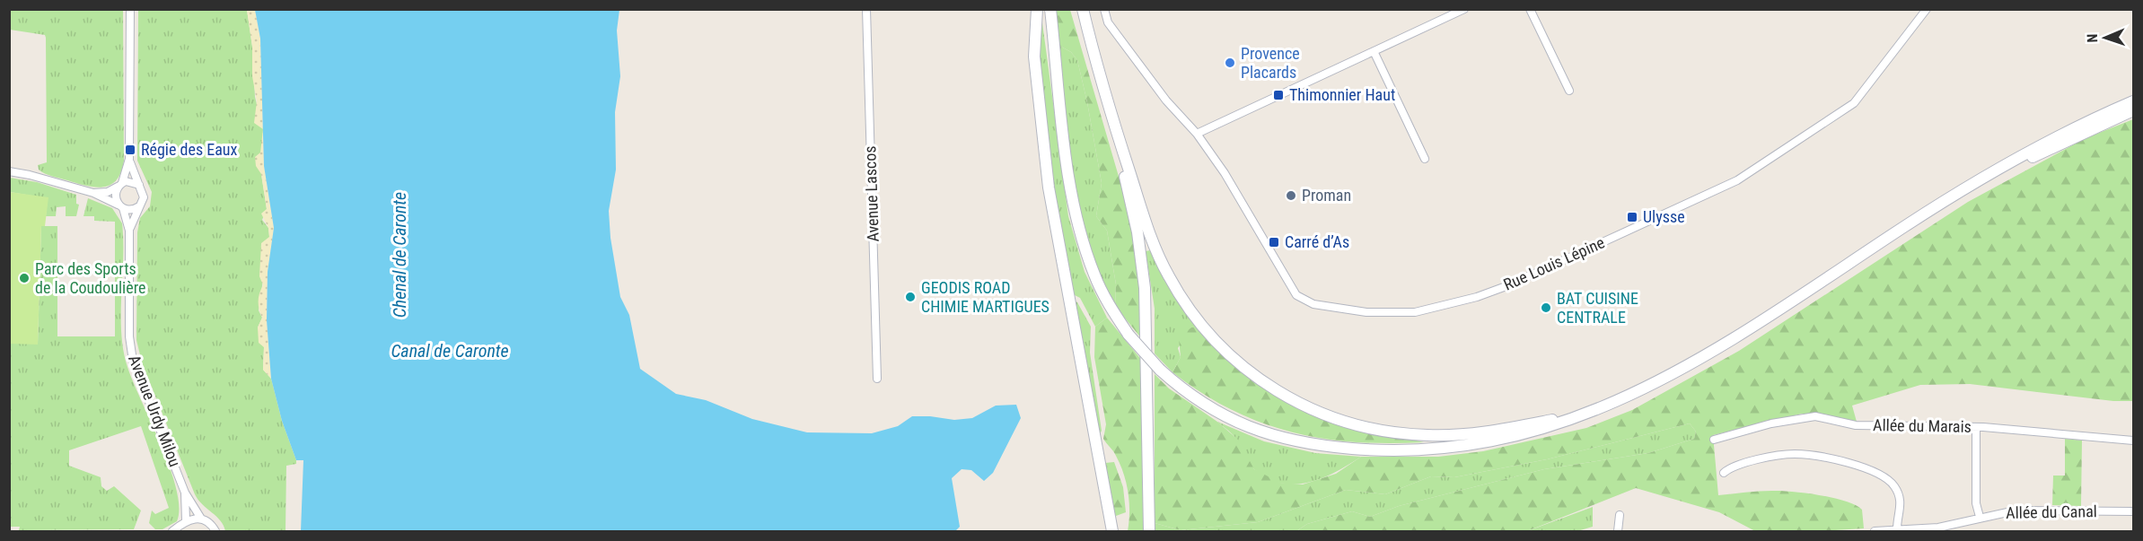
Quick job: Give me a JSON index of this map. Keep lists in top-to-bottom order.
{
  "streets": {
    "street": [
      "Avenue Lascos",
      "Rue Louis Lépine",
      "Avenue Urdy Milou",
      "Allée du Marais",
      "Allée du Canal"
    ]
  },
  "water": ["Chenal de Caronte", "Canal de Caronte"],
  "places": {
    "other": [
      "Provence Placards",
      "Proman",
      "Parc des Sports de la Coudoulière",
      "GEODIS ROAD CHIMIE MARTIGUES",
      "BAT CUISINE CENTRALE"
    ],
    "transit": [
      "Thimonnier Haut",
      "Régie des Eaux",
      "Ulysse",
      "Carré d’As"
    ]
  },
  "north": "left"
}
